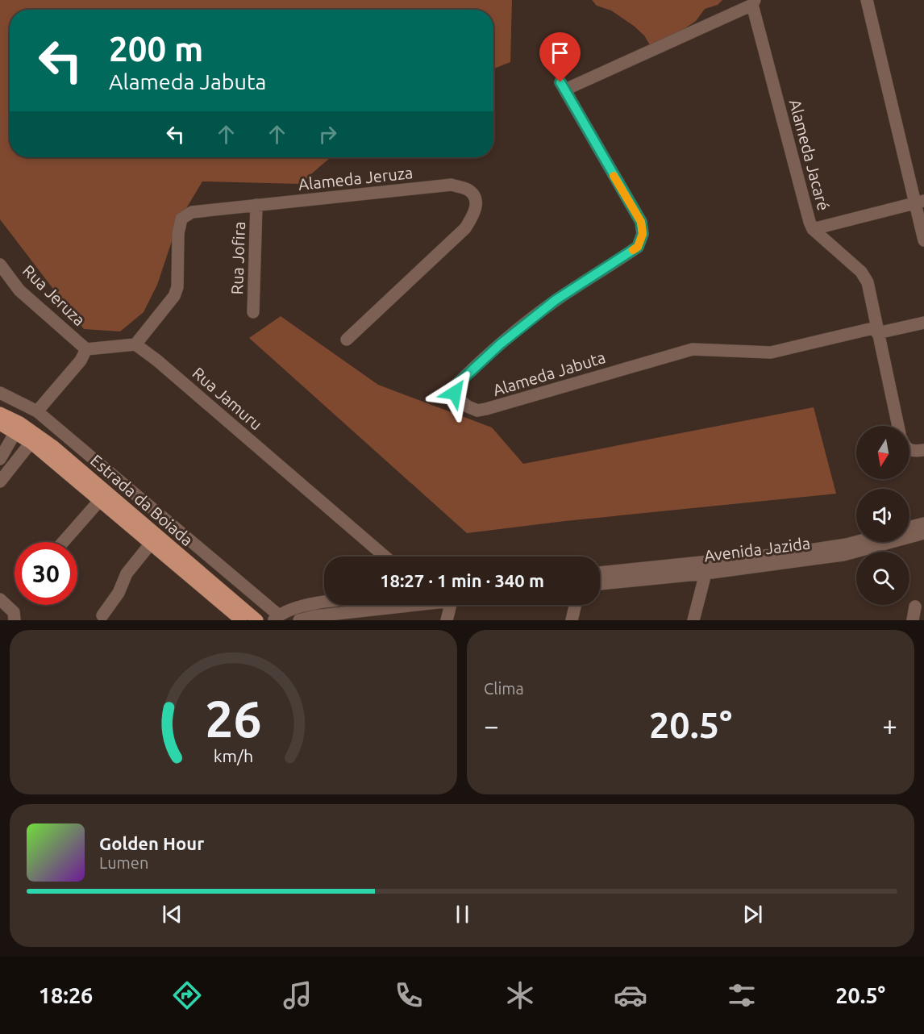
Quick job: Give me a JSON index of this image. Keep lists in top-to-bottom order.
{
  "streets": {
    "main road": ["Estrada da Boiada"],
    "street": [
      "Alameda Jacaré",
      "Alameda Jeruza",
      "Rua Jofira",
      "Rua Jeruza",
      "Alameda Jabuta",
      "Rua Jamuru",
      "Avenida Jazida"
    ]
  },
  "crossings": [
    ["Alameda Jacaré", "Alameda Jabuta"],
    ["Alameda Jeruza", "Rua Jofira"],
    ["Alameda Jeruza", "Rua Jamuru"]
  ],
  "north": "bottom",
  "page": {
    "turn": ["200 m", "Alameda Jabuta"],
    "limit": "30",
    "trip": "18:27 · 1 min · 340 m",
    "tile": "Clima",
    "heat": ["−", "20.5°", "+"],
    "song": ["Golden Hour", "Lumen"],
    "tabs": ["18:26", "20.5°"],
    "gauge": ["26", "km/h"]
  }
}
